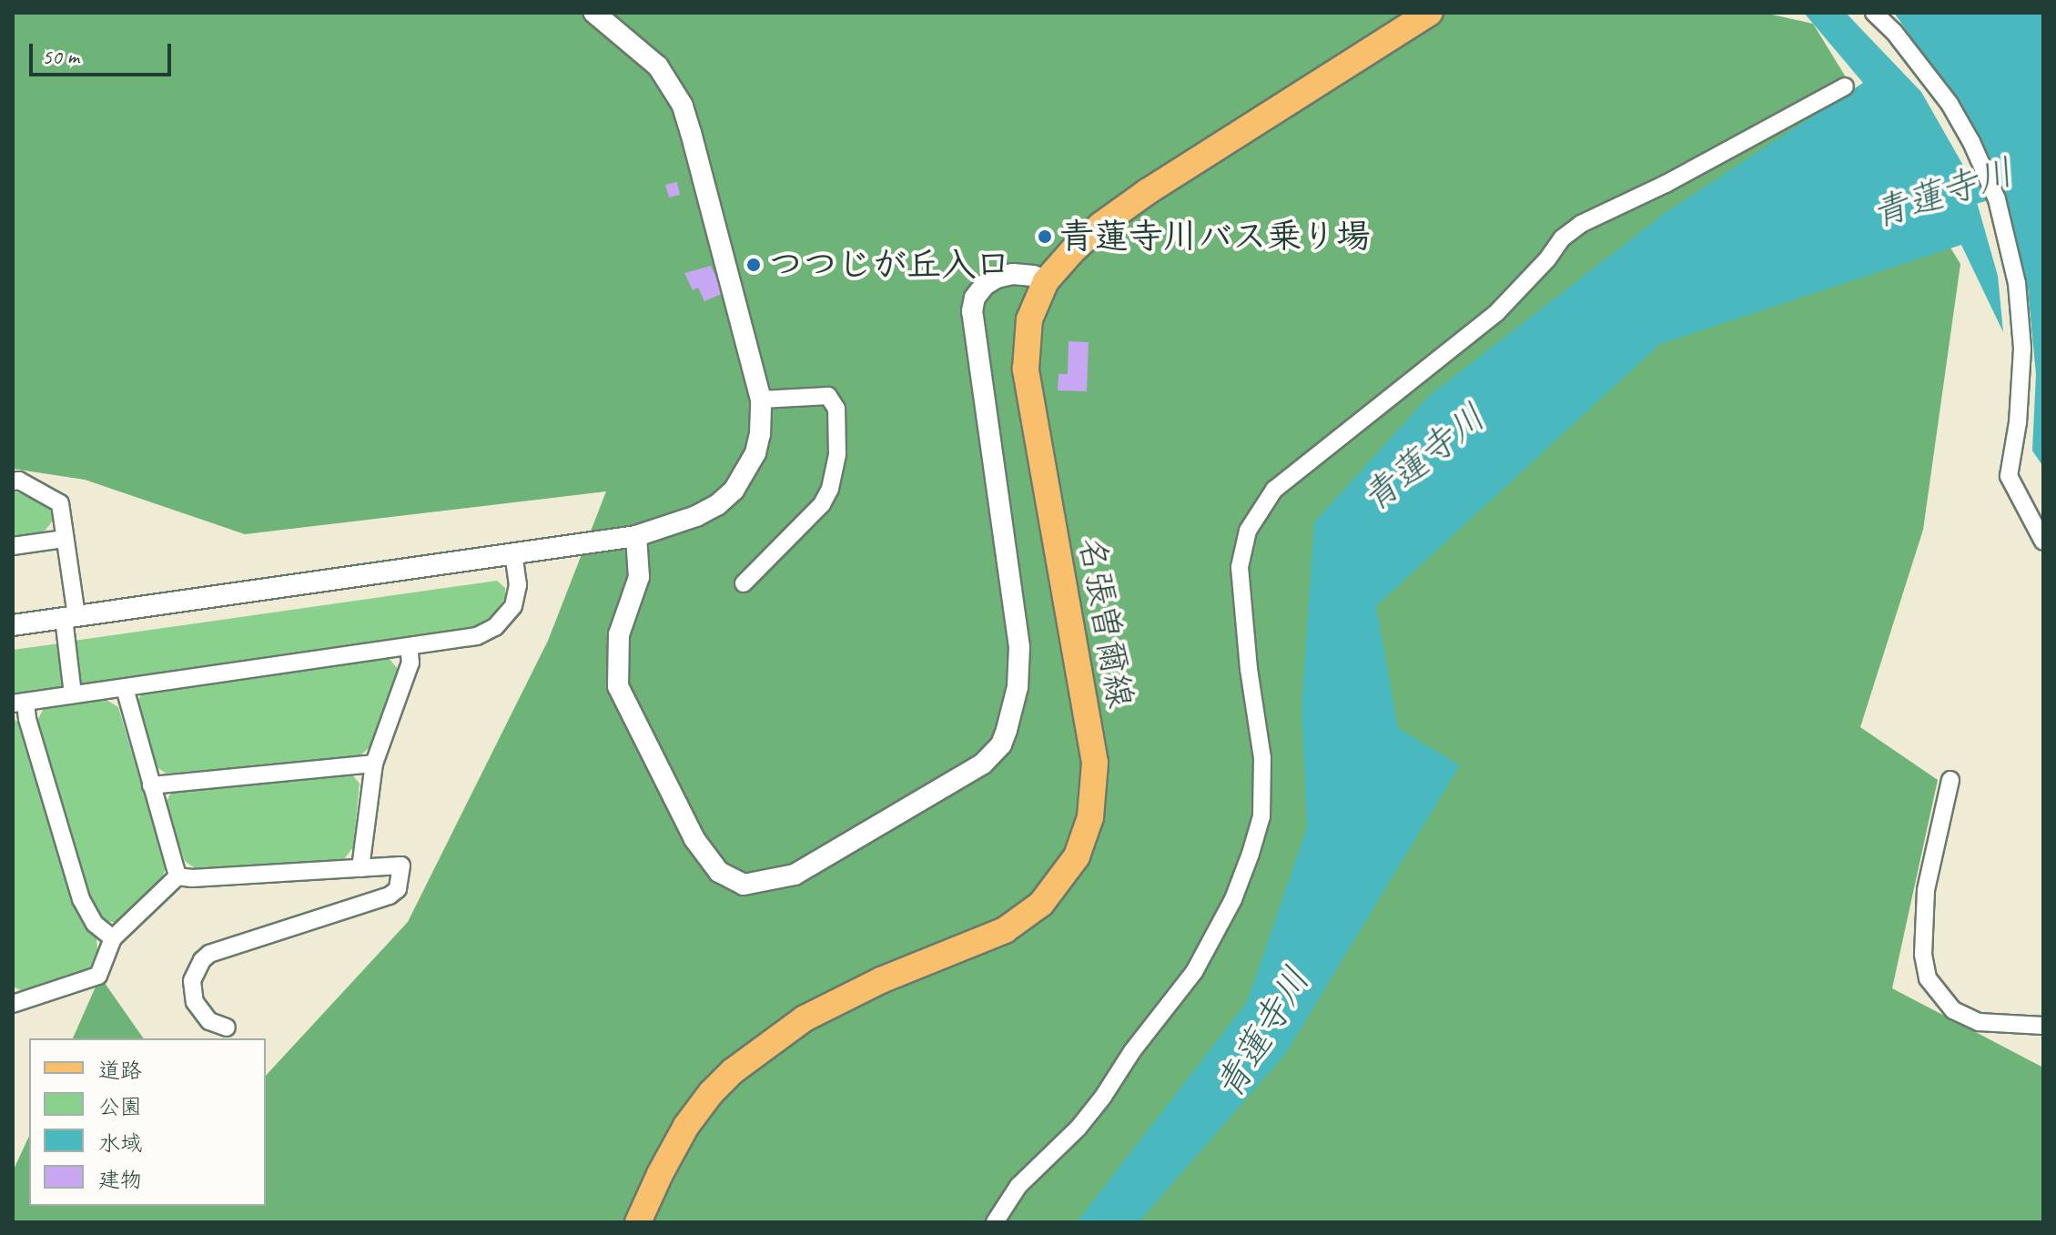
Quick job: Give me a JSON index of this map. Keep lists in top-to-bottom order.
{
  "streets": {
    "main road": ["名張曽爾線"]
  },
  "water": ["青蓮寺川"],
  "places": ["青蓮寺川バス乗り場", "つつじが丘入口"],
  "legend": [
    "道路",
    "公園",
    "水域",
    "建物"
  ],
  "scale_bar": "50 m"
}
